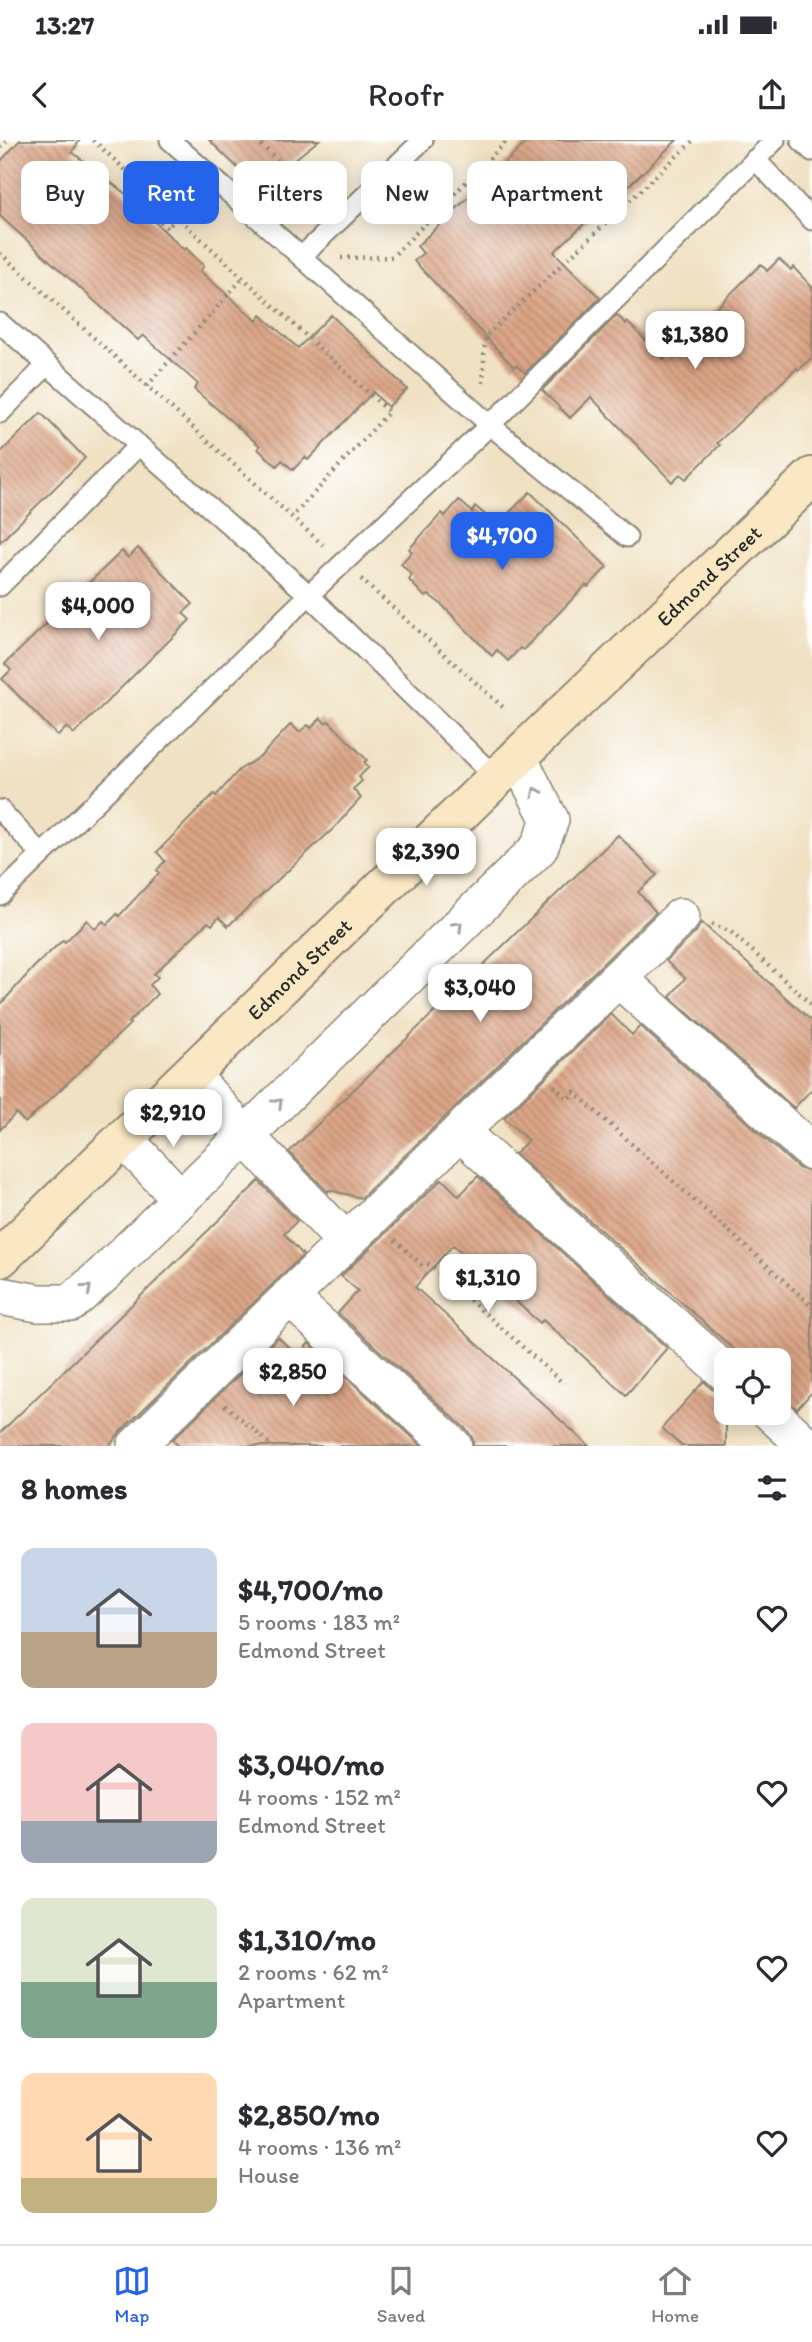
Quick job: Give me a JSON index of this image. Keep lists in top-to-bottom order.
{
  "streets": {
    "street": ["Edmond Street"]
  },
  "page": {
    "status": "13:27",
    "header": "Roofr",
    "chip": [
      "Buy",
      "Rent",
      "Filters",
      "New",
      "Apartment"
    ],
    "price": [
      "$1,380",
      "$4,700",
      "$4,000",
      "$2,390",
      "$3,040",
      "$2,910",
      "$1,310",
      "$2,850"
    ],
    "heading": "8 homes",
    "list": [
      {
        "name": "$4,700/mo",
        "note": "5 rooms · 183 m² · Edmond Street"
      },
      {
        "name": "$3,040/mo",
        "note": "4 rooms · 152 m² · Edmond Street"
      },
      {
        "name": "$1,310/mo",
        "note": "2 rooms · 62 m² · Apartment"
      },
      {
        "name": "$2,850/mo",
        "note": "4 rooms · 136 m² · House"
      }
    ],
    "tabs": ["Map", "Saved", "Home"]
  }
}
